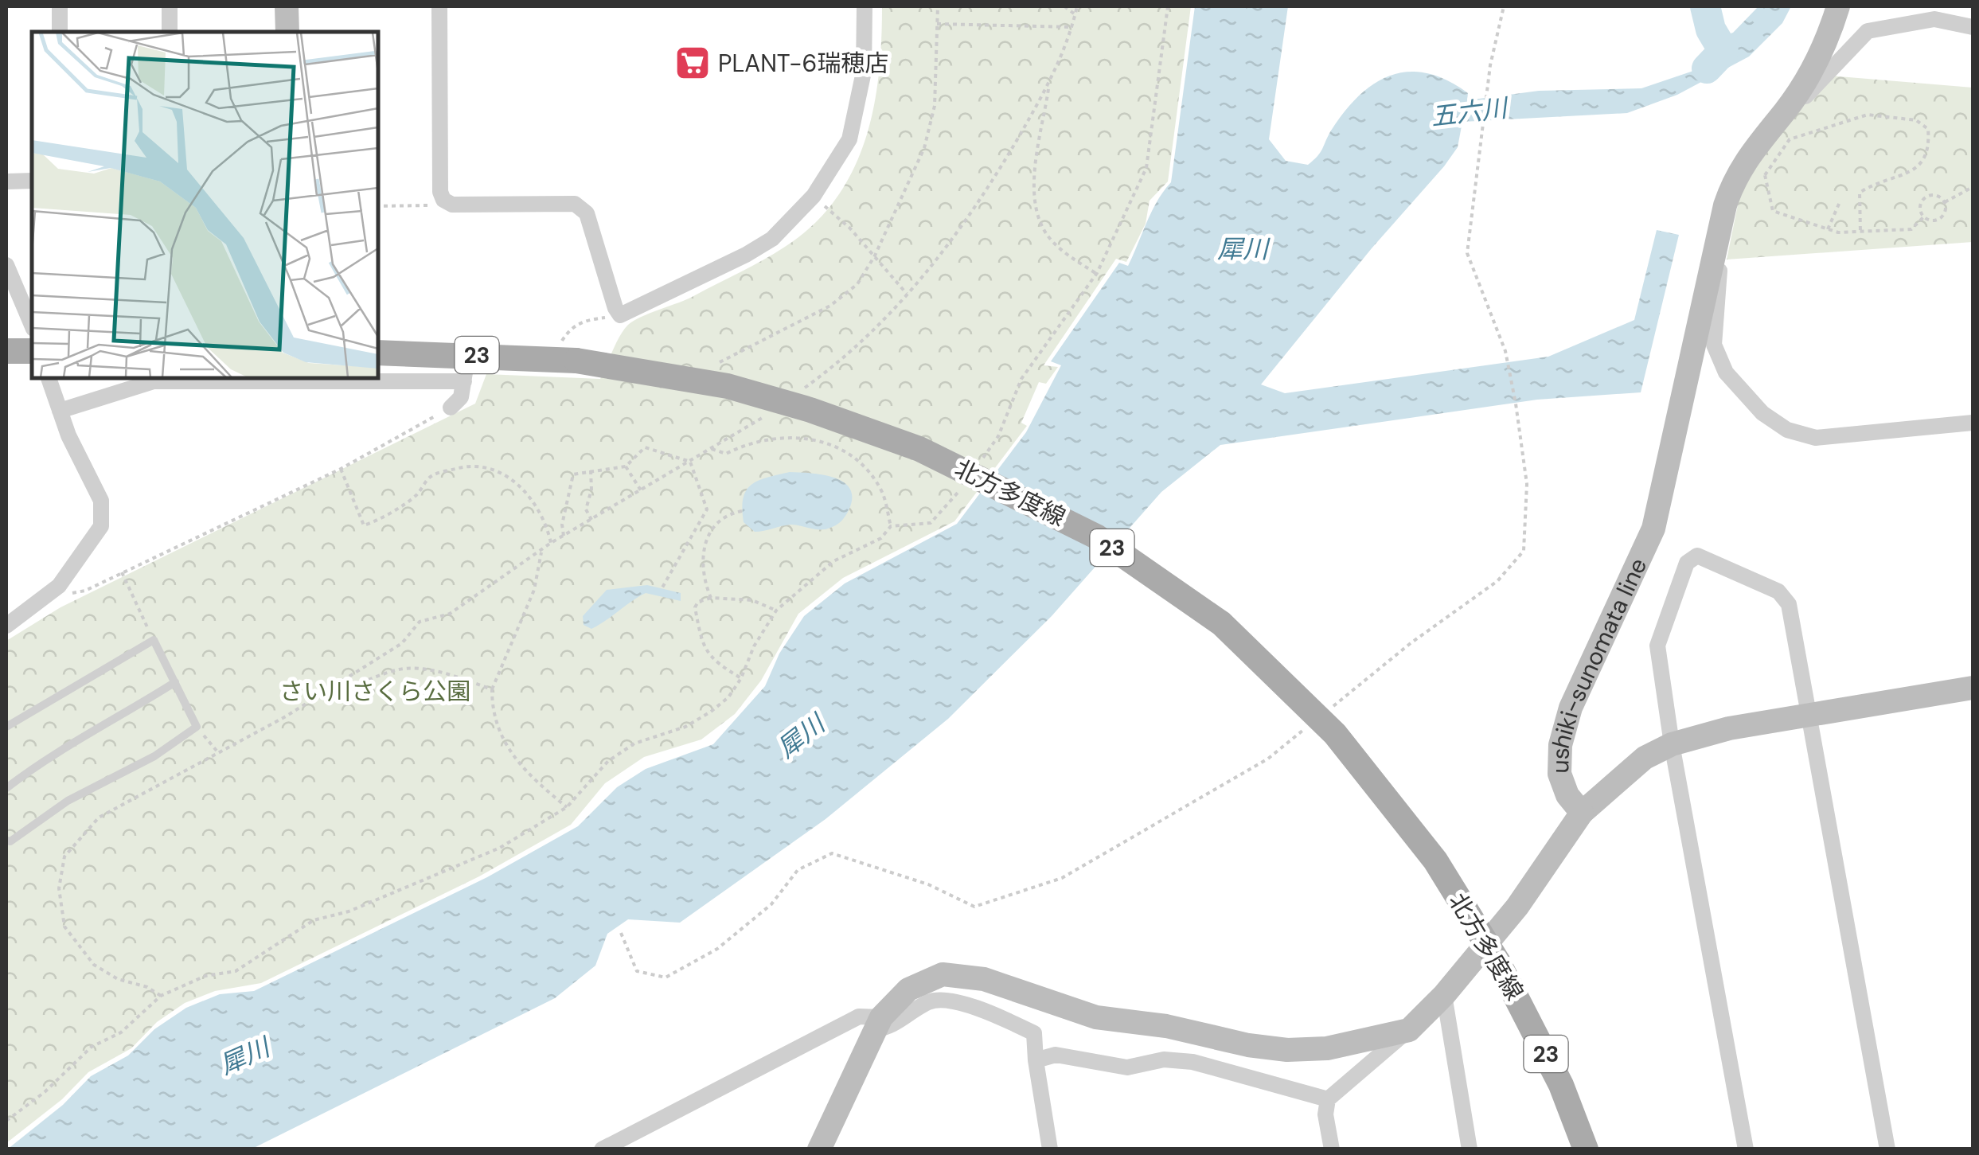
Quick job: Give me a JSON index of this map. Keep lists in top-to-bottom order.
{
  "streets": {
    "main road": ["23", "北方多度線", "ushiki-sunomata line"]
  },
  "water": ["五六川", "犀川"],
  "parks": ["さい川さくら公園"],
  "places": {
    "supermarket": ["PLANT-6瑞穂店"]
  }
}
